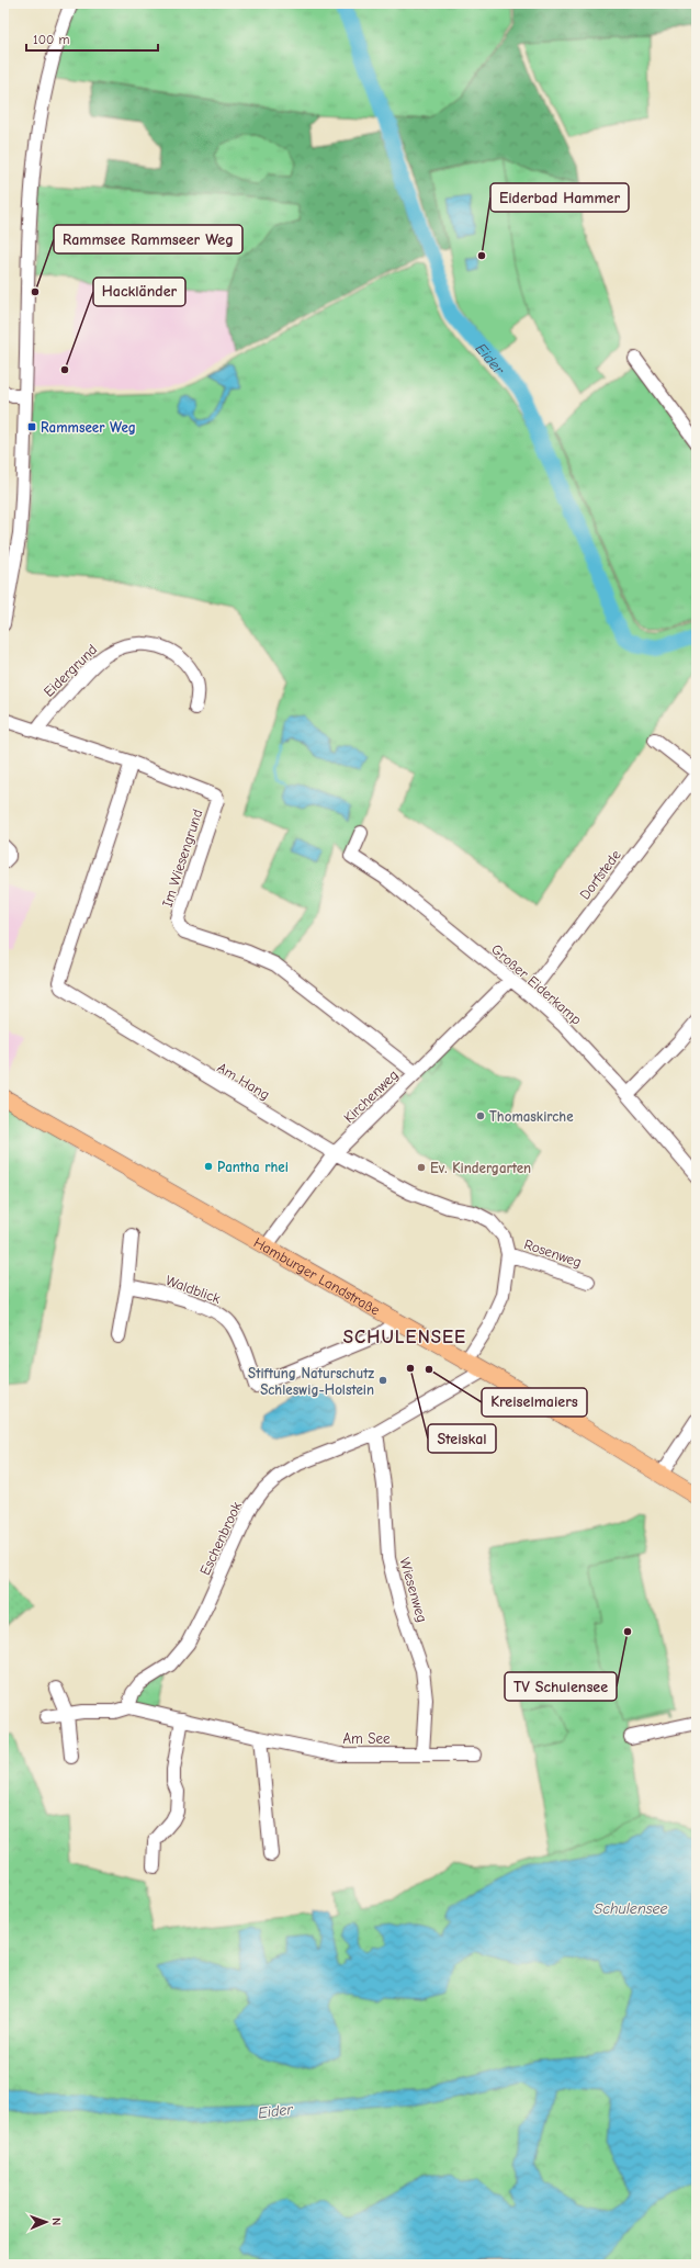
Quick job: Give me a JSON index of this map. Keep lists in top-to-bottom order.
{
  "streets": {
    "main road": ["Hamburger Landstraße"],
    "street": [
      "Eidergrund",
      "Im Wiesengrund",
      "Dorfstede",
      "Großer Eiderkamp",
      "Am Hang",
      "Kirchenweg",
      "Rosenweg",
      "Waldblick",
      "Eschenbrook",
      "Wiesenweg",
      "Am See"
    ]
  },
  "crossings": [
    ["Eidergrund", "Im Wiesengrund"],
    ["Im Wiesengrund", "Am Hang"],
    ["Im Wiesengrund", "Kirchenweg"],
    ["Dorfstede", "Großer Eiderkamp"],
    ["Großer Eiderkamp", "Kirchenweg"],
    ["Am Hang", "Kirchenweg"],
    ["Am Hang", "Rosenweg"],
    ["Am Hang", "Hamburger Landstraße"],
    ["Kirchenweg", "Hamburger Landstraße"],
    ["Hamburger Landstraße", "Waldblick"],
    ["Hamburger Landstraße", "Eschenbrook"],
    ["Eschenbrook", "Wiesenweg"],
    ["Eschenbrook", "Am See"],
    ["Wiesenweg", "Am See"]
  ],
  "districts": ["SCHULENSEE"],
  "water": ["Eider", "Schulensee"],
  "places": {
    "other": [
      "Eiderbad Hammer",
      "Rammsee Rammseer Weg",
      "Hackländer",
      "Thomaskirche",
      "Pantha rhei",
      "Ev. Kindergarten",
      "Steiskal",
      "Kreiselmaiers",
      "Stiftung Naturschutz Schleswig-Holstein",
      "TV Schulensee"
    ],
    "transit": ["Rammseer Weg"]
  },
  "scale_bar": "100 m",
  "north": "right"
}
